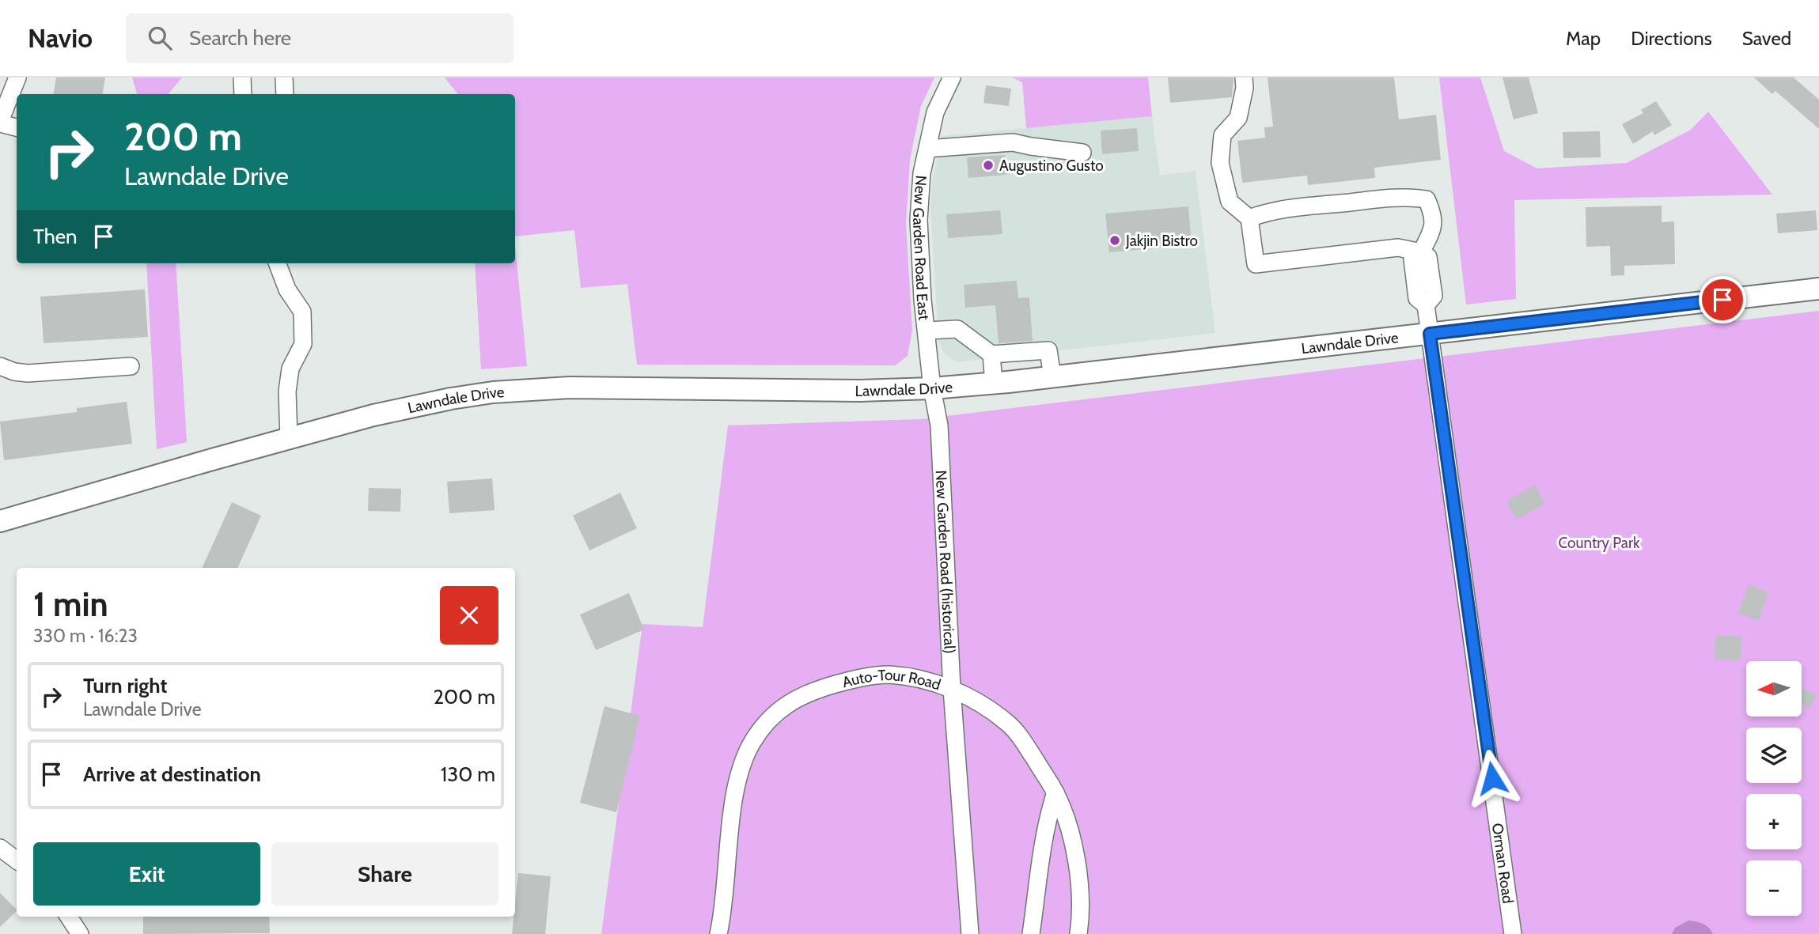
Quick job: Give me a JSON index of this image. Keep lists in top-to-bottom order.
{
  "streets": {
    "main road": ["Lawndale Drive"],
    "street": [
      "New Garden Road East",
      "New Garden Road (historical)",
      "Auto-Tour Road",
      "Orman Road"
    ]
  },
  "crossings": [
    ["New Garden Road East", "Lawndale Drive"],
    ["New Garden Road East", "New Garden Road (historical)"],
    ["Lawndale Drive", "New Garden Road (historical)"],
    ["Lawndale Drive", "Orman Road"],
    ["New Garden Road (historical)", "Auto-Tour Road"]
  ],
  "parks": ["Country Park"],
  "places": ["Augustino Gusto", "Jakjin Bistro"],
  "north": "left",
  "page": {
    "header": "Navio",
    "search": "Search here",
    "nav": ["Map", "Directions", "Saved"],
    "turn": ["200 m", "Lawndale Drive"],
    "then": "Then",
    "heading": ["1 min", "330 m · 16:23"],
    "map_buttons": ["+", "−"],
    "list": [
      {
        "name": "Turn right",
        "note": "Lawndale Drive",
        "value": "200 m"
      },
      {
        "name": "Arrive at destination",
        "value": "130 m"
      }
    ],
    "buttons": ["Exit", "Share"]
  }
}
